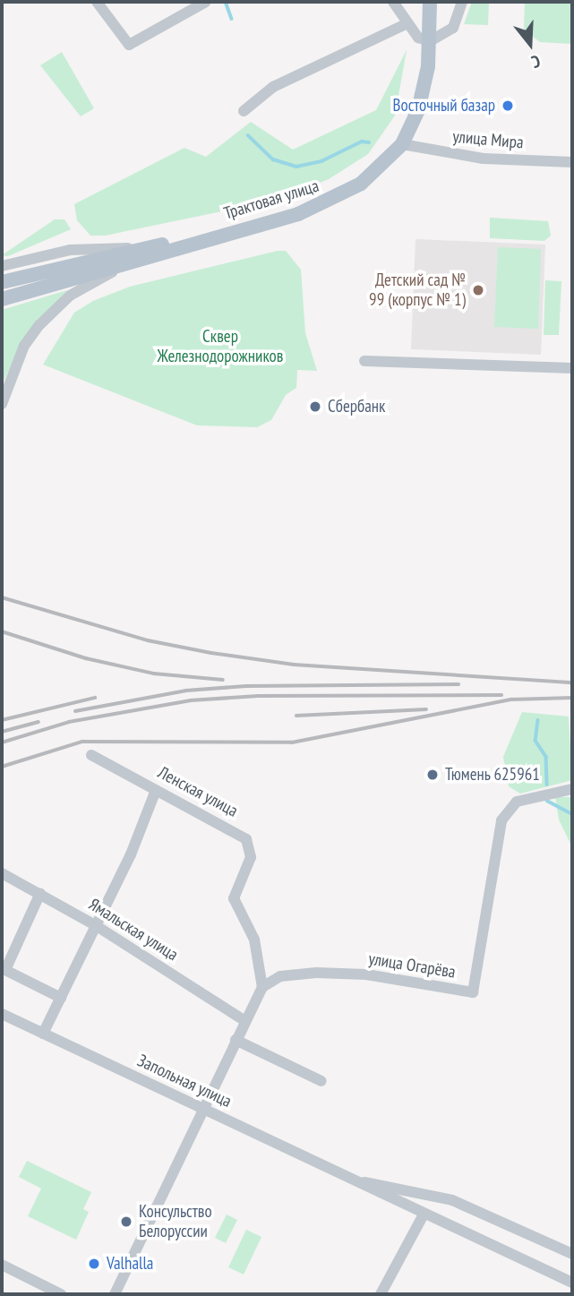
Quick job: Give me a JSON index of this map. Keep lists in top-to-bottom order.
{
  "streets": {
    "main road": ["Трактовая улица"],
    "street": [
      "улица Мира",
      "Ленская улица",
      "Ямальская улица",
      "улица Огарёва",
      "Запольная улица"
    ]
  },
  "crossings": [
    ["улица Мира", "Трактовая улица"],
    ["Ленская улица", "улица Огарёва"]
  ],
  "parks": ["Сквер Железнодорожников"],
  "places": [
    "Восточный базар",
    "Детский сад № 99 (корпус № 1)",
    "Сбербанк",
    "Тюмень 625961",
    "Консульство Белоруссии",
    "Valhalla"
  ],
  "north": "bottom"
}
